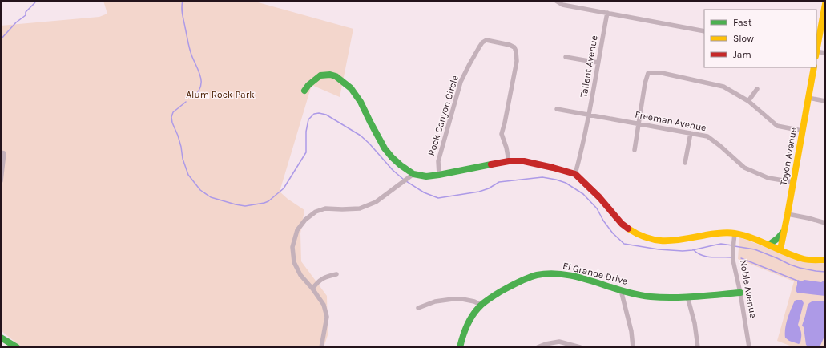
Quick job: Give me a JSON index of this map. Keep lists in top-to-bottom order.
{
  "streets": {
    "street": [
      "Tallent Avenue",
      "Rock Canyon Circle",
      "Freeman Avenue",
      "Toyon Avenue",
      "El Grande Drive",
      "Noble Avenue"
    ]
  },
  "crossings": [
    ["Tallent Avenue", "Freeman Avenue"],
    ["Freeman Avenue", "Toyon Avenue"],
    ["El Grande Drive", "Noble Avenue"]
  ],
  "parks": ["Alum Rock Park"],
  "legend": ["Fast", "Slow", "Jam"]
}
